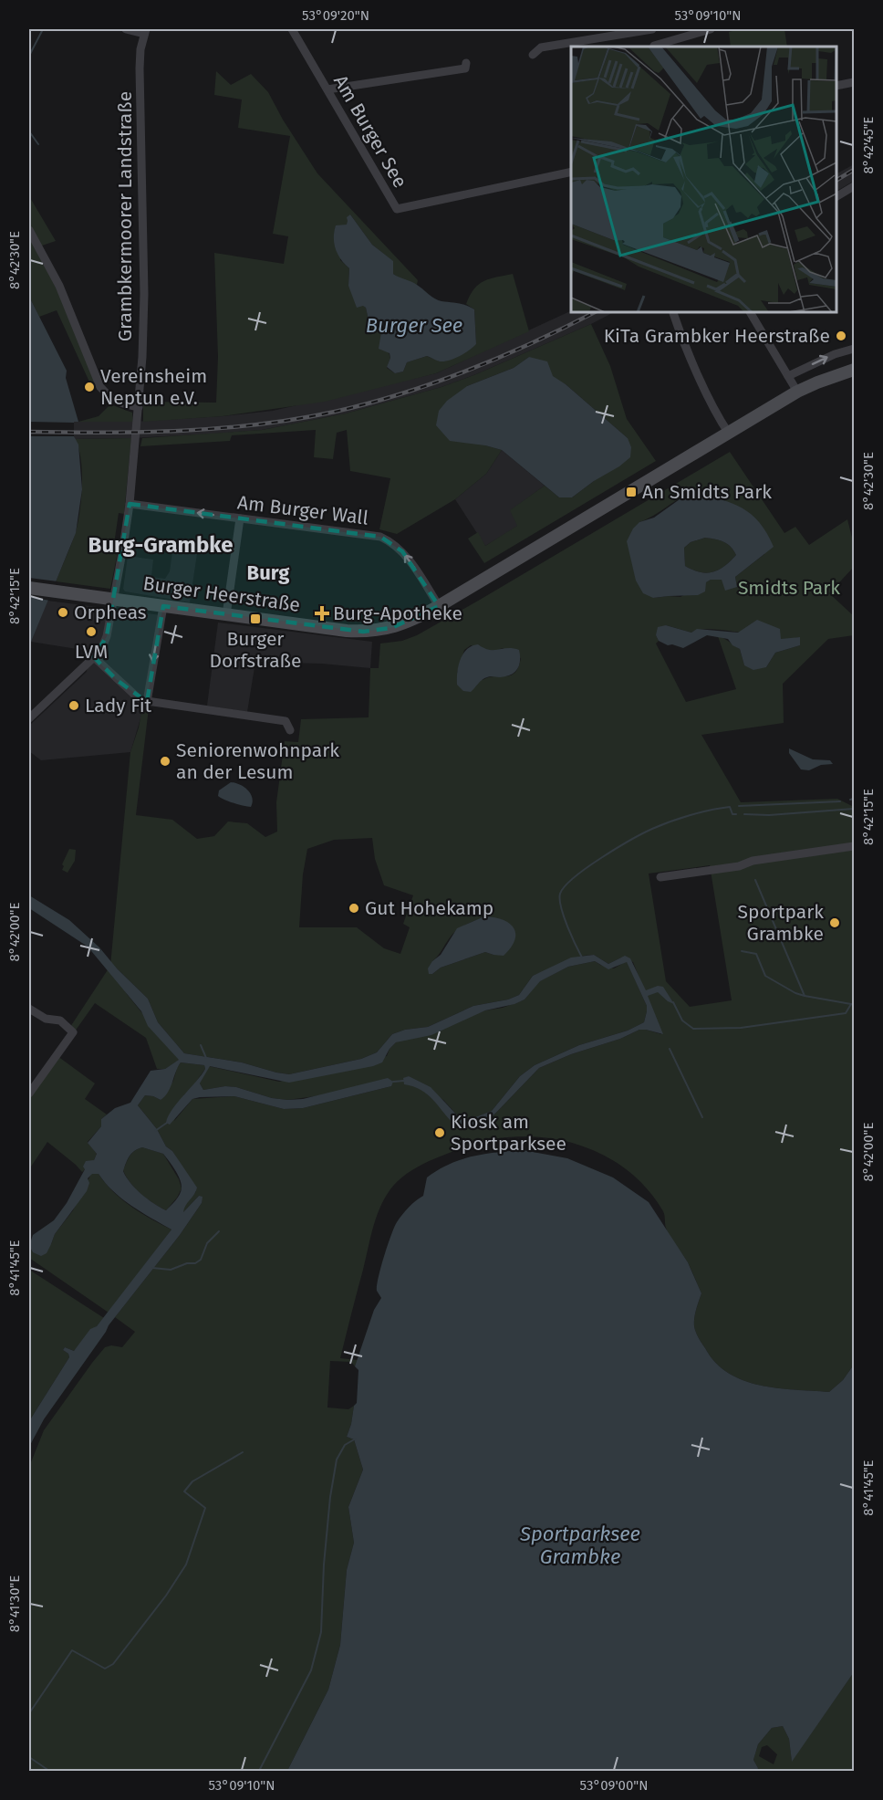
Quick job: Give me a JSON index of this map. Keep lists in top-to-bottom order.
{
  "streets": {
    "main road": ["Burger Heerstraße"],
    "street": ["Am Burger See", "Grambkermoorer Landstraße", "Am Burger Wall"]
  },
  "crossings": [
    ["Grambkermoorer Landstraße", "Am Burger Wall"],
    ["Grambkermoorer Landstraße", "Burger Heerstraße"],
    ["Am Burger Wall", "Burger Heerstraße"]
  ],
  "one_way": ["Am Burger Wall"],
  "districts": ["Burg-Grambke", "Burg"],
  "water": ["Burger See", "Sportparksee Grambke"],
  "parks": ["Smidts Park"],
  "places": {
    "other": [
      "KiTa Grambker Heerstraße",
      "Vereinsheim Neptun e.V.",
      "Orpheas",
      "LVM",
      "Lady Fit",
      "Seniorenwohnpark an der Lesum",
      "Gut Hohekamp",
      "Sportpark Grambke",
      "Kiosk am Sportparksee"
    ],
    "transit": ["An Smidts Park", "Burger Dorfstraße"],
    "health": ["Burg-Apotheke"]
  },
  "coordinates": [
    "53°09'20\"N",
    "53°09'10\"N",
    "8°42'45\"E",
    "8°42'30\"E",
    "8°42'15\"E",
    "8°42'00\"E",
    "8°41'45\"E",
    "8°41'30\"E",
    "53°09'00\"N"
  ]
}
